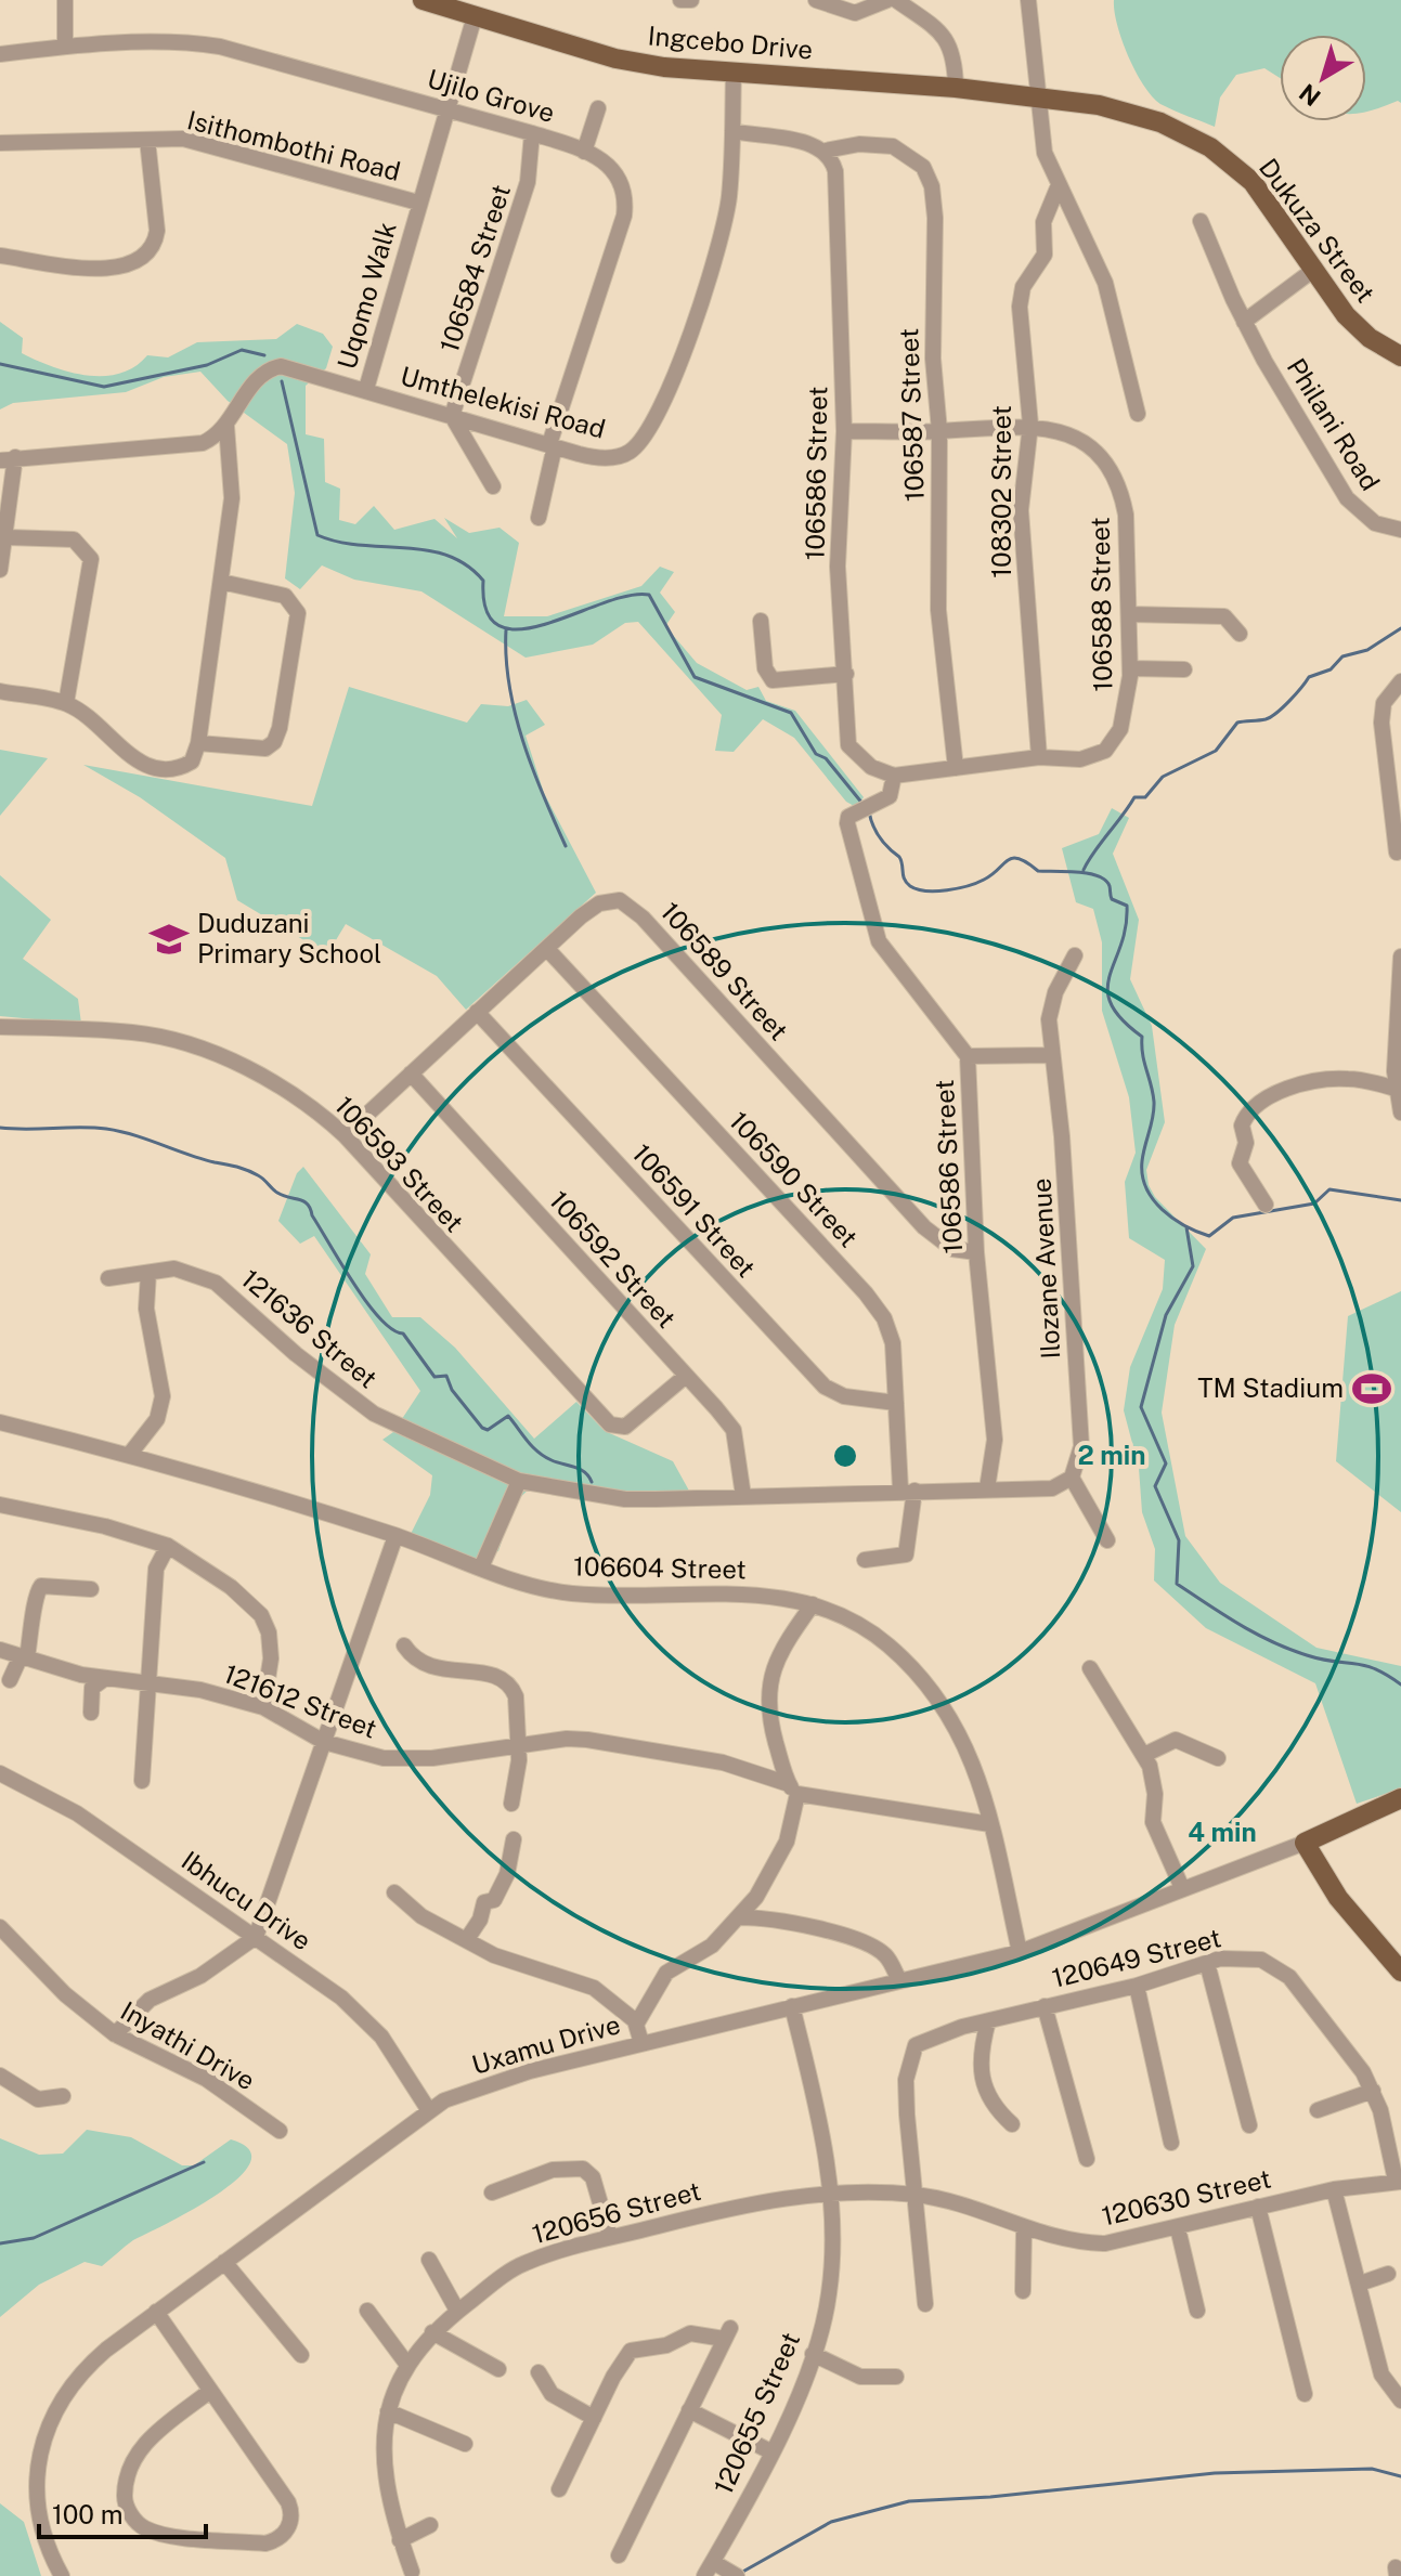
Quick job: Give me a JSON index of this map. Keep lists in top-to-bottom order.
{
  "streets": {
    "main road": ["Ingcebo Drive", "Dukuza Street"],
    "street": [
      "Ujilo Grove",
      "Isithombothi Road",
      "106584 Street",
      "Uqomo Walk",
      "Umthelekisi Road",
      "106587 Street",
      "Philani Road",
      "106586 Street",
      "108302 Street",
      "106588 Street",
      "106589 Street",
      "106593 Street",
      "106590 Street",
      "106591 Street",
      "106592 Street",
      "Ilozane Avenue",
      "121636 Street",
      "106604 Street",
      "121612 Street",
      "Ibhucu Drive",
      "120649 Street",
      "Uxamu Drive",
      "Inyathi Drive",
      "120630 Street",
      "120656 Street",
      "120655 Street"
    ]
  },
  "crossings": [
    ["Ingcebo Drive", "Dukuza Street"],
    ["Ingcebo Drive", "Uqomo Walk"],
    ["Ingcebo Drive", "Umthelekisi Road"],
    ["Ujilo Grove", "106584 Street"],
    ["Ujilo Grove", "Uqomo Walk"],
    ["Ujilo Grove", "Umthelekisi Road"],
    ["Isithombothi Road", "Uqomo Walk"],
    ["106584 Street", "Umthelekisi Road"],
    ["Uqomo Walk", "Umthelekisi Road"],
    ["106587 Street", "106586 Street"],
    ["106587 Street", "106588 Street"],
    ["106586 Street", "106588 Street"],
    ["106586 Street", "106589 Street"],
    ["108302 Street", "106588 Street"],
    ["106589 Street", "106593 Street"],
    ["106589 Street", "106590 Street"],
    ["106589 Street", "106591 Street"],
    ["106589 Street", "106592 Street"],
    ["106593 Street", "106592 Street"],
    ["106590 Street", "106591 Street"],
    ["106604 Street", "121612 Street"],
    ["106604 Street", "Uxamu Drive"],
    ["Ibhucu Drive", "Uxamu Drive"],
    ["120649 Street", "120630 Street"],
    ["Uxamu Drive", "120655 Street"],
    ["120630 Street", "120656 Street"],
    ["120630 Street", "120655 Street"],
    ["120656 Street", "120655 Street"]
  ],
  "places": {
    "school or university": ["Duduzani Primary School"],
    "sports": ["TM Stadium"]
  },
  "scale_bar": "100 m",
  "north": "bottom left",
  "rings": ["2 min", "4 min"]
}
